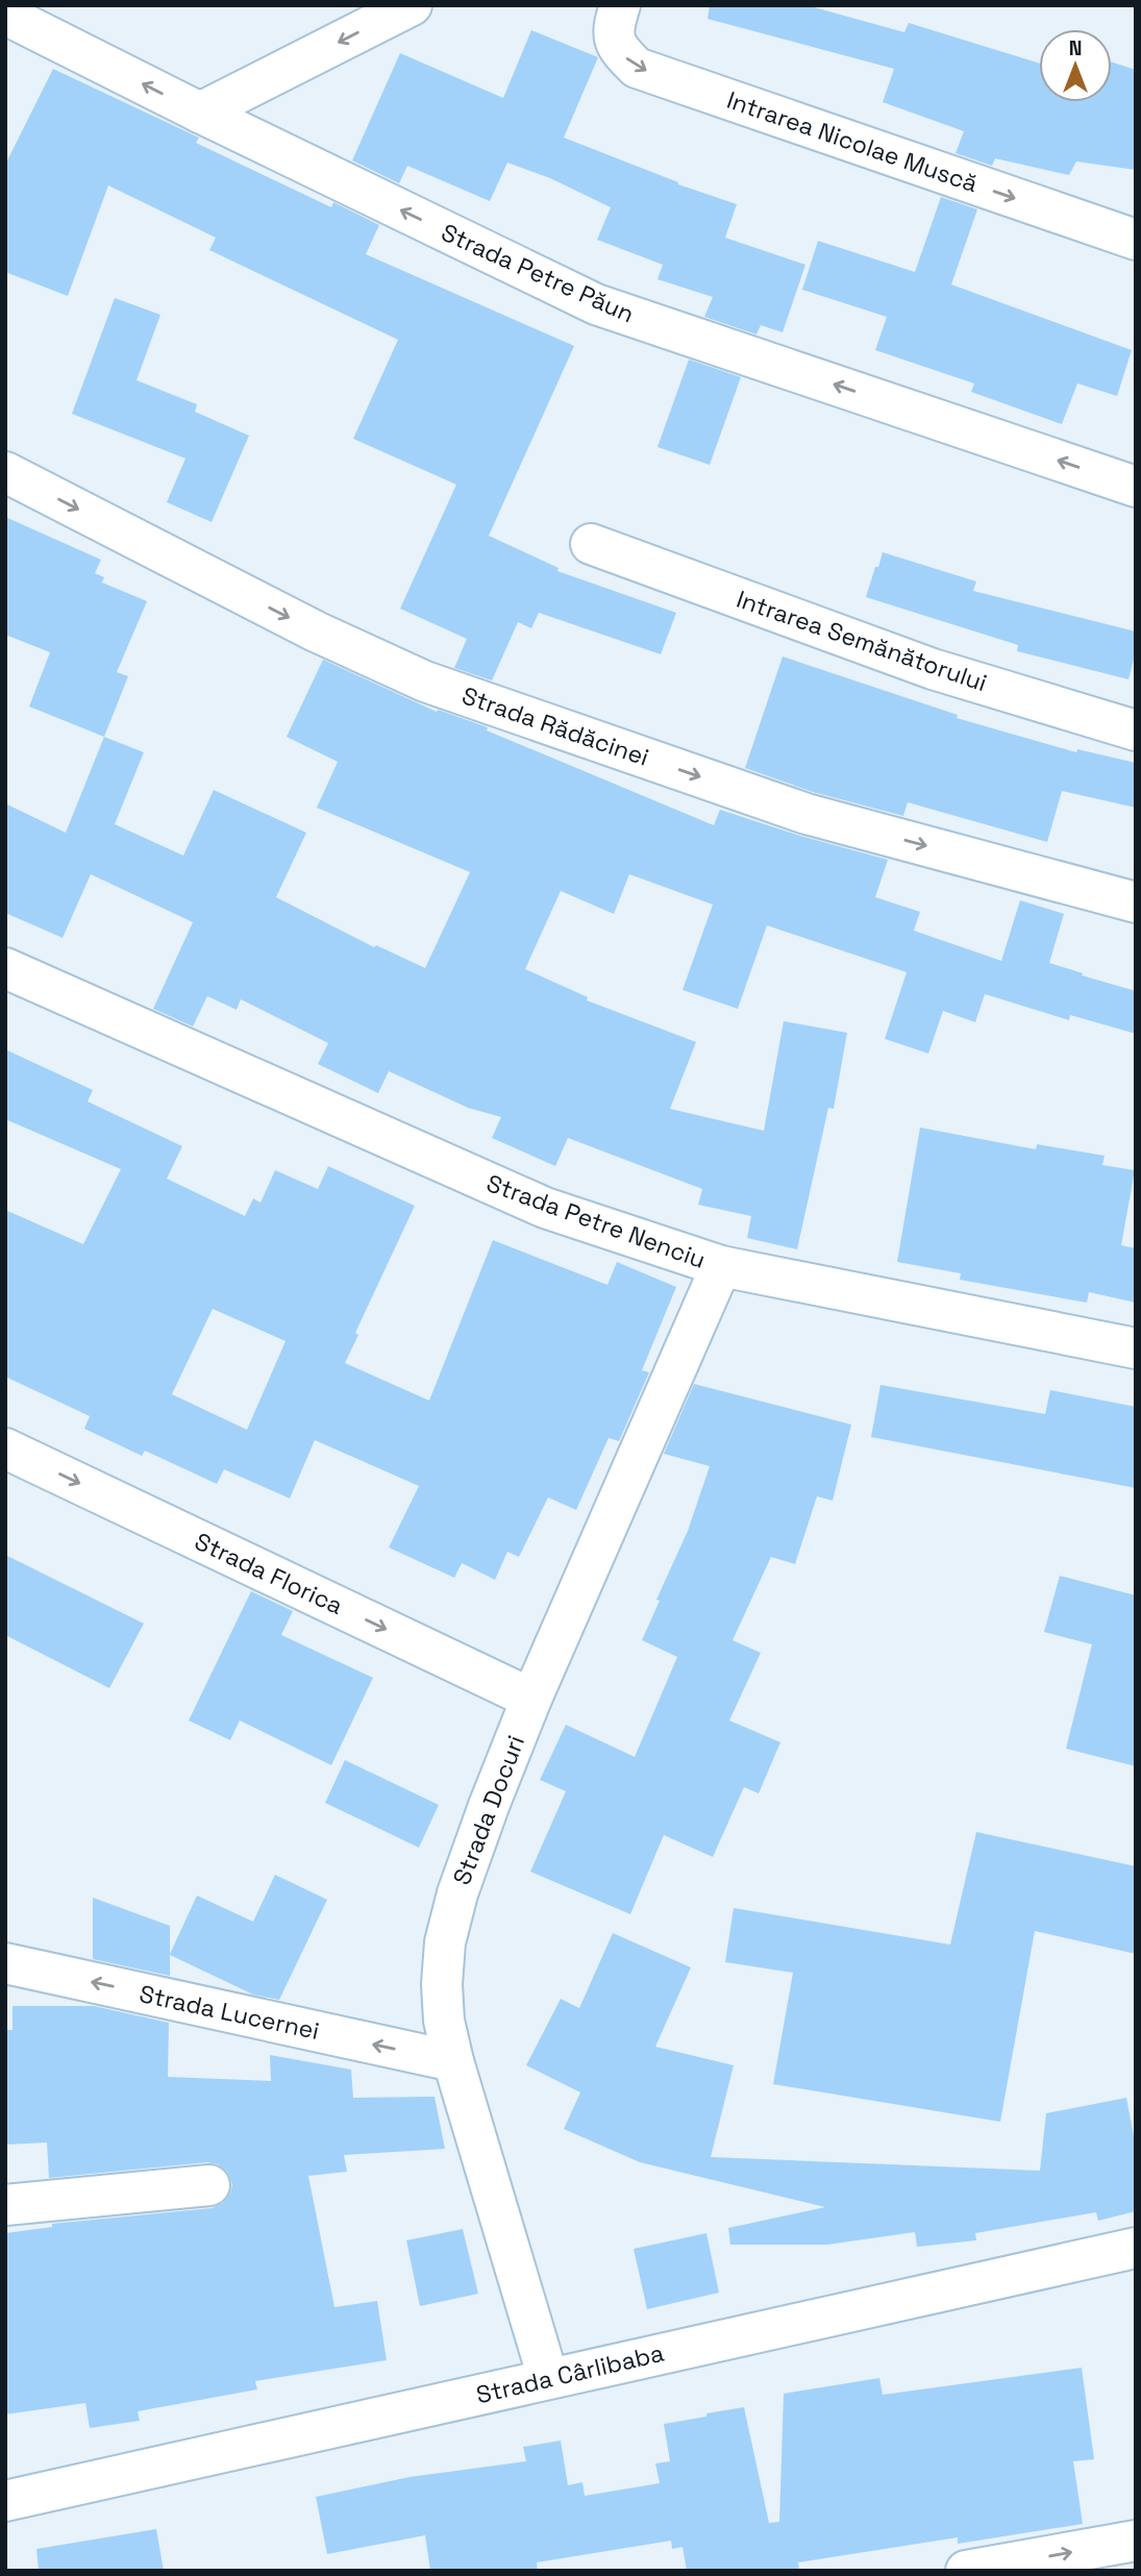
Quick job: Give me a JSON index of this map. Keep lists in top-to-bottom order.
{
  "streets": {
    "street": [
      "Intrarea Nicolae Muscă",
      "Strada Petre Păun",
      "Intrarea Semănătorului",
      "Strada Rădăcinei",
      "Strada Petre Nenciu",
      "Strada Florica",
      "Strada Docuri",
      "Strada Lucernei",
      "Strada Cârlibaba"
    ]
  },
  "crossings": [
    ["Strada Petre Nenciu", "Strada Docuri"],
    ["Strada Florica", "Strada Docuri"],
    ["Strada Docuri", "Strada Lucernei"],
    ["Strada Docuri", "Strada Cârlibaba"]
  ],
  "one_way": [
    "Intrarea Nicolae Muscă",
    "Strada Petre Păun",
    "Strada Rădăcinei",
    "Strada Florica"
  ],
  "north": "top"
}
